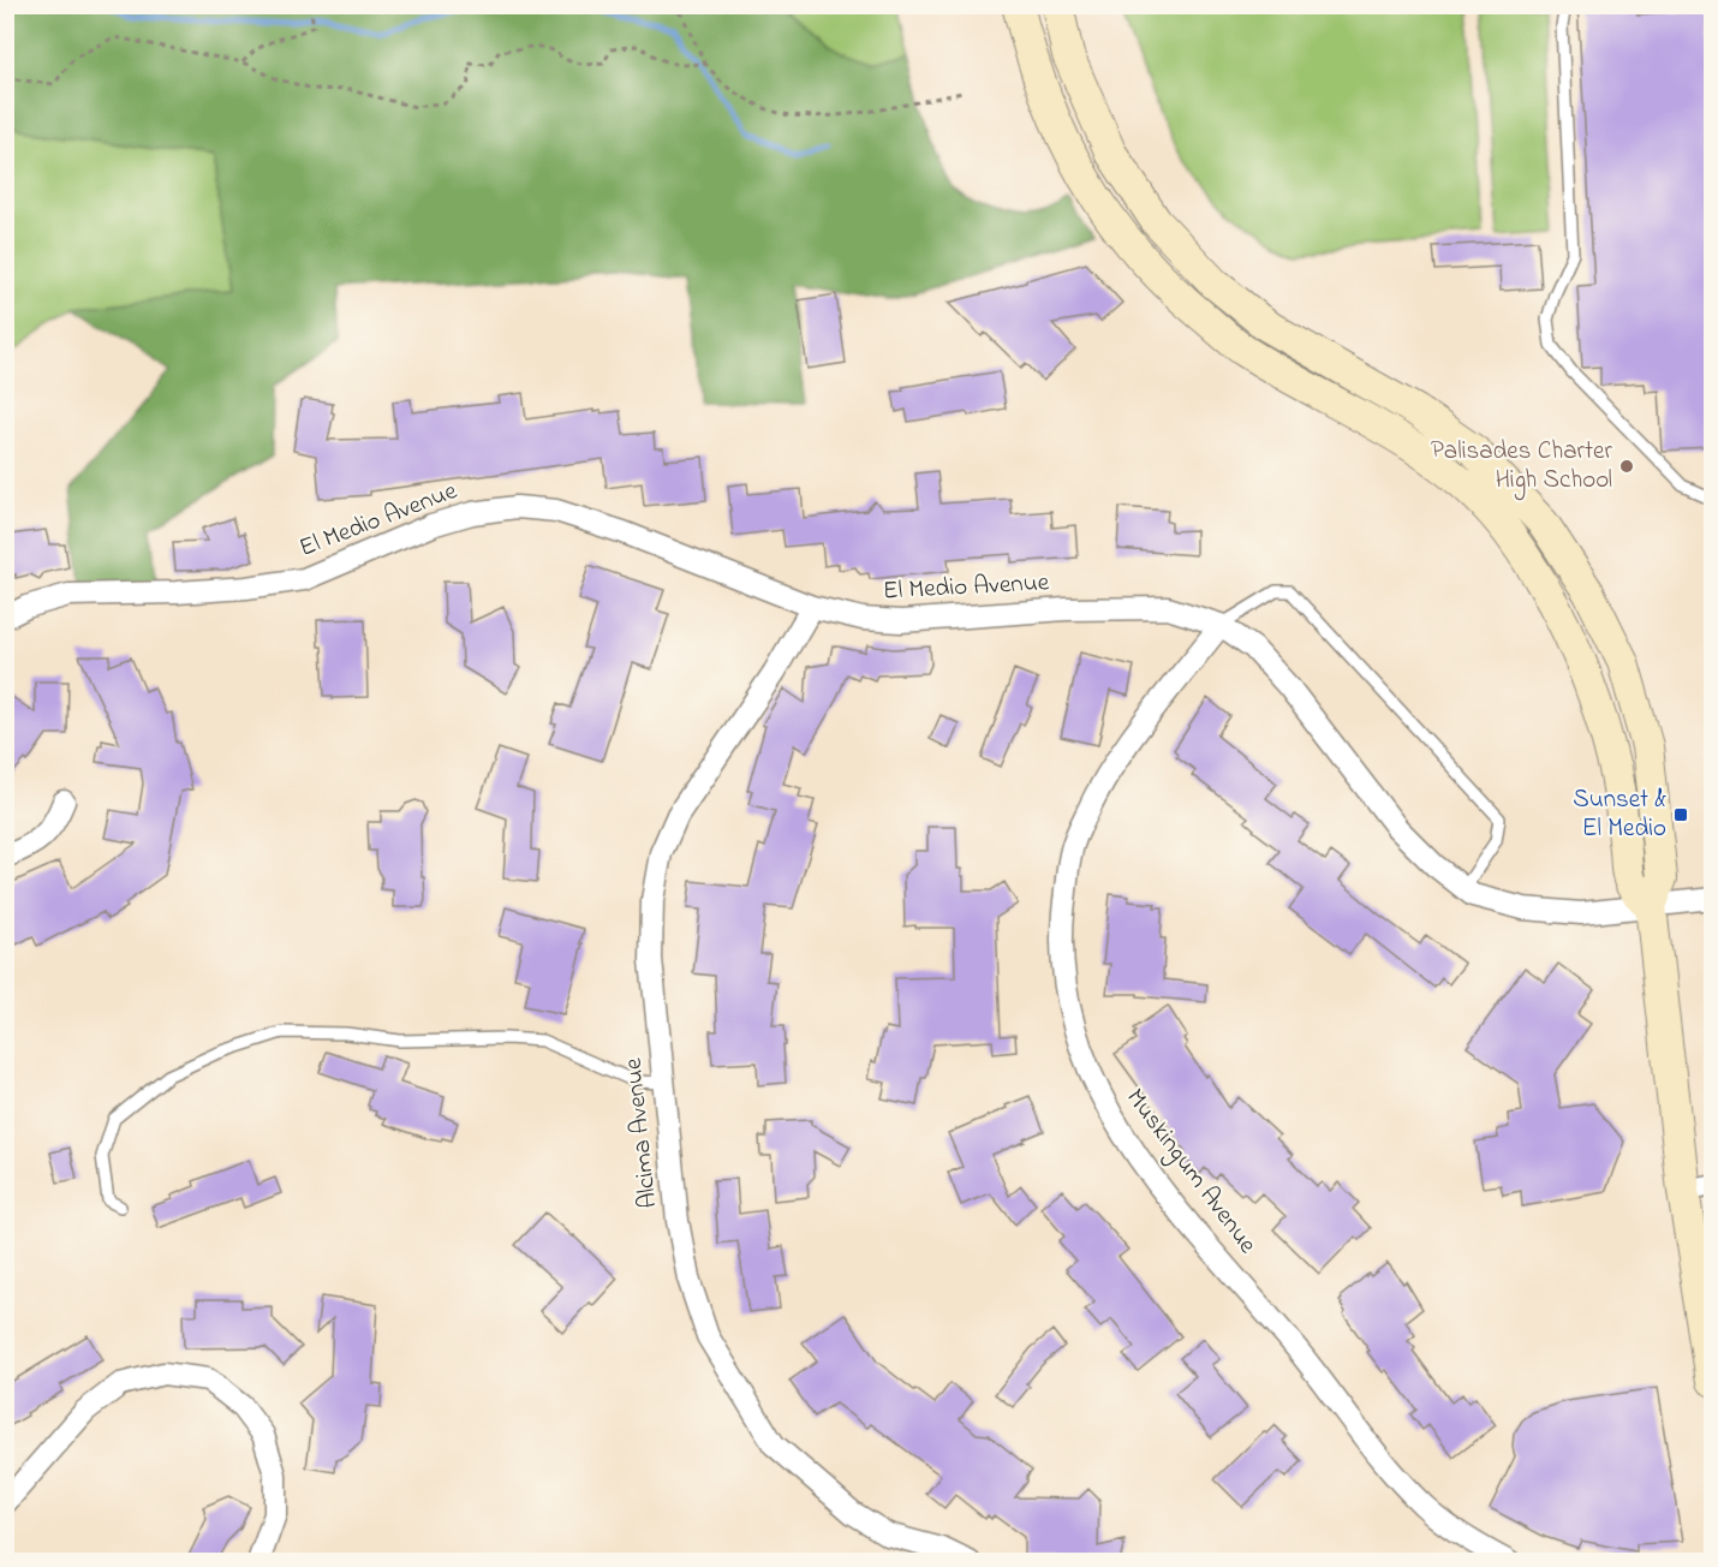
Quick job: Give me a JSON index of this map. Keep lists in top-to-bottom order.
{
  "streets": {
    "street": ["El Medio Avenue", "Alcima Avenue", "Muskingum Avenue"]
  },
  "crossings": [
    ["El Medio Avenue", "Alcima Avenue"],
    ["El Medio Avenue", "Muskingum Avenue"]
  ],
  "places": {
    "other": ["Palisades Charter High School"],
    "transit": ["Sunset & El Medio"]
  }
}
